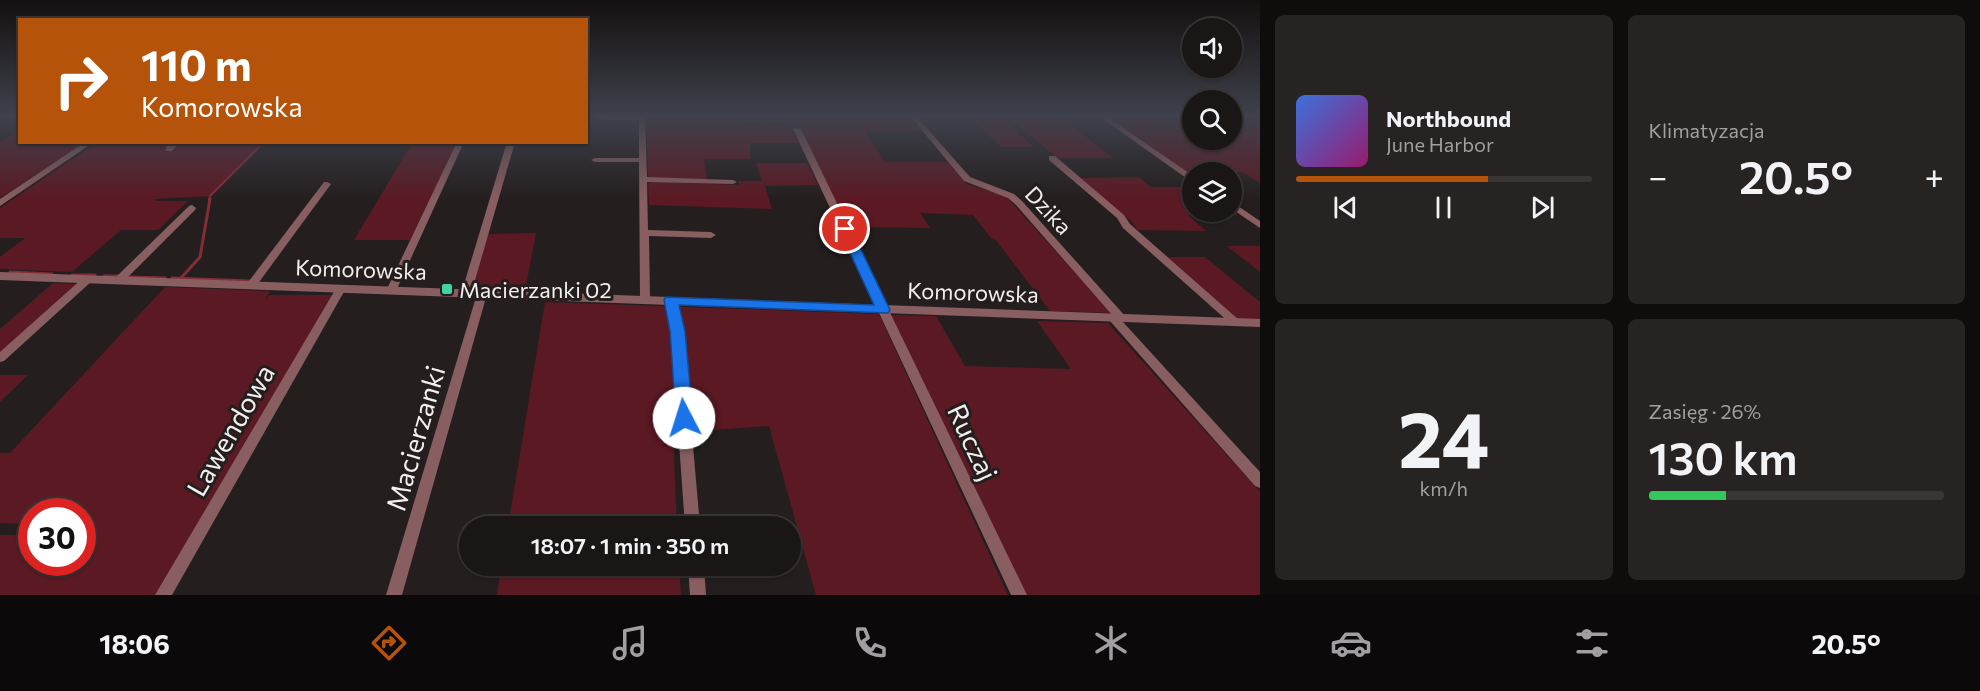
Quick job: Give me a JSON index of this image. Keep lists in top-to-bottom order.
{
  "streets": {
    "street": [
      "Dzika",
      "Komorowska",
      "Lawendowa",
      "Macierzanki",
      "Ruczaj"
    ]
  },
  "crossings": [
    ["Dzika", "Komorowska"],
    ["Komorowska", "Lawendowa"],
    ["Komorowska", "Macierzanki"],
    ["Komorowska", "Ruczaj"]
  ],
  "places": {
    "transit": ["Macierzanki 02"]
  },
  "page": {
    "tile": [
      "Klimatyzacja",
      ["24", "km/h"],
      ["Zasięg · 26%", "130 km"]
    ],
    "turn": ["110 m", "Komorowska"],
    "song": ["Northbound", "June Harbor"],
    "heat": ["−", "20.5°", "+"],
    "limit": "30",
    "trip": "18:07 · 1 min · 350 m",
    "tabs": ["18:06", "20.5°"]
  }
}
